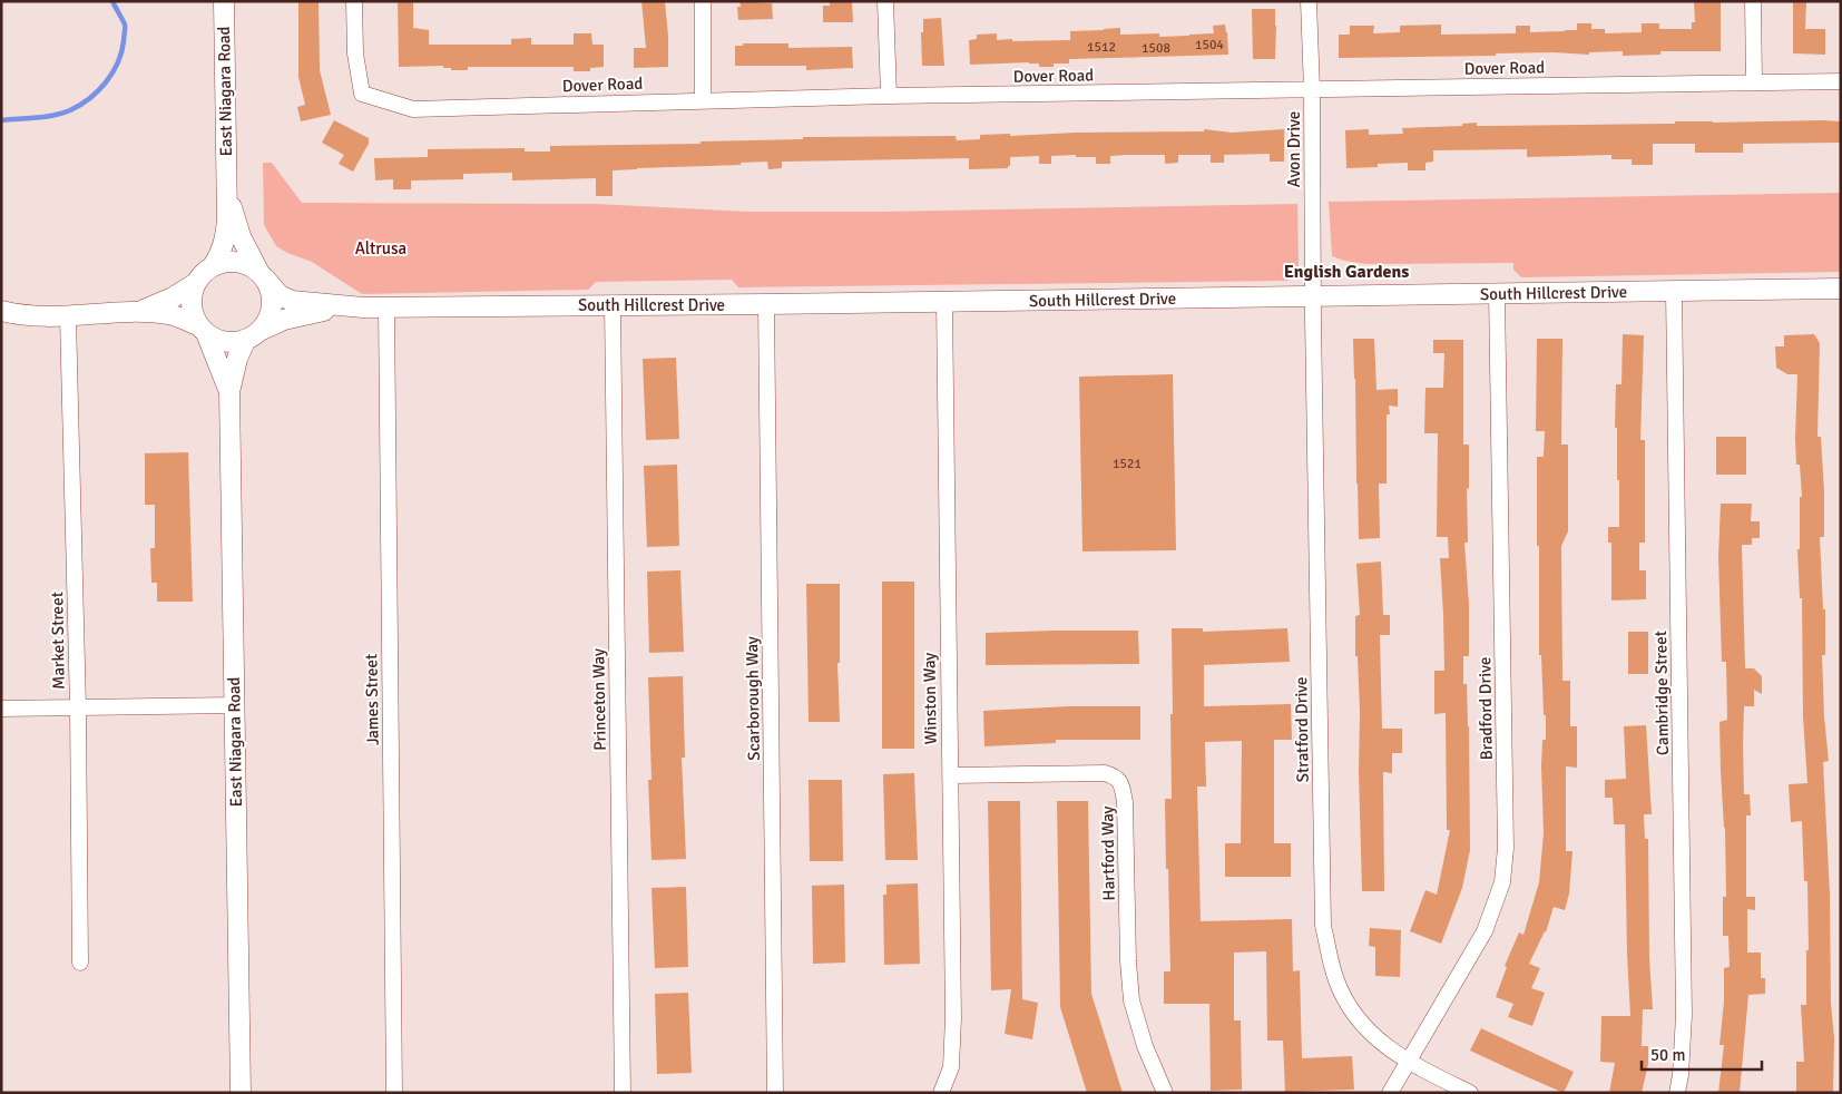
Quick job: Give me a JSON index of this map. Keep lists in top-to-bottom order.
{
  "streets": {
    "street": [
      "Dover Road",
      "East Niagara Road",
      "Avon Drive",
      "South Hillcrest Drive",
      "Market Street",
      "Cambridge Street",
      "Scarborough Way",
      "Winston Way",
      "James Street",
      "Princeton Way",
      "Bradford Drive",
      "Stratford Drive",
      "Hartford Way"
    ]
  },
  "crossings": [
    ["Dover Road", "Avon Drive"],
    ["East Niagara Road", "South Hillcrest Drive"],
    ["Avon Drive", "South Hillcrest Drive"],
    ["Avon Drive", "Stratford Drive"],
    ["South Hillcrest Drive", "Cambridge Street"],
    ["South Hillcrest Drive", "Scarborough Way"],
    ["South Hillcrest Drive", "Winston Way"],
    ["South Hillcrest Drive", "James Street"],
    ["South Hillcrest Drive", "Princeton Way"],
    ["South Hillcrest Drive", "Bradford Drive"],
    ["South Hillcrest Drive", "Stratford Drive"],
    ["Winston Way", "Hartford Way"],
    ["Bradford Drive", "Stratford Drive"]
  ],
  "districts": ["English Gardens"],
  "parks": ["Altrusa"],
  "house_numbers": [
    "1504",
    "1512",
    "1508",
    "1521"
  ],
  "scale_bar": "50 m"
}
